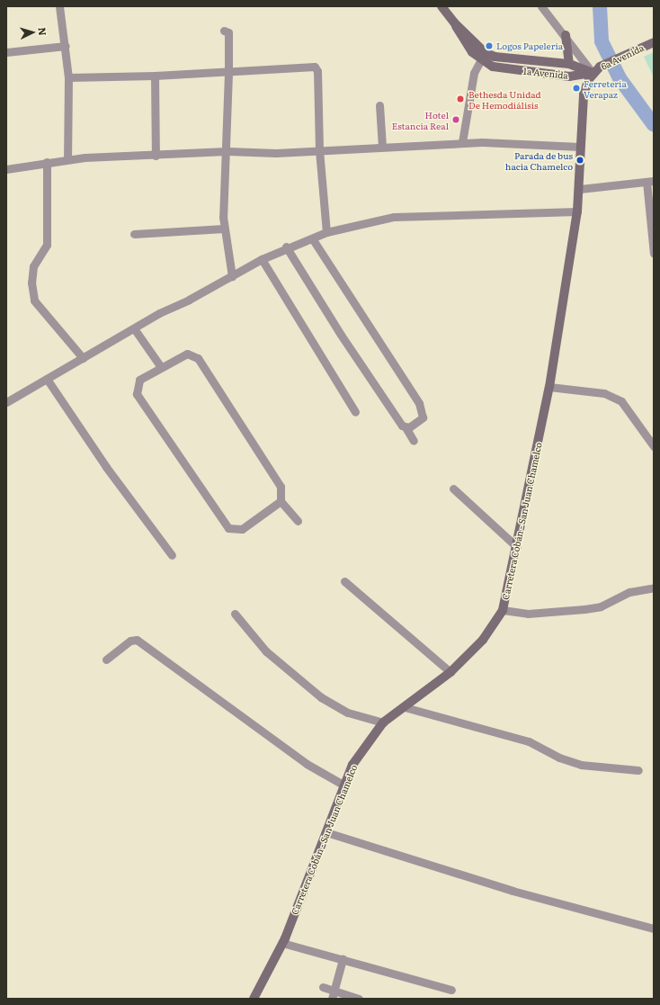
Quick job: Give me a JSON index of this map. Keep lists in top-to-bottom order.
{
  "streets": {
    "main road": ["6a Avenida", "1a Avenida", "Carretera Cobán - San Juan Chamelco"]
  },
  "crossings": [
    ["6a Avenida", "1a Avenida"],
    ["6a Avenida", "Carretera Cobán - San Juan Chamelco"],
    ["1a Avenida", "Carretera Cobán - San Juan Chamelco"]
  ],
  "places": [
    "Logos Papelería",
    "Ferretería Verapaz",
    "Bethesda Unidad De Hemodiálisis",
    "Hotel Estancia Real",
    "Parada de bus hacia Chamelco"
  ],
  "north": "right"
}
